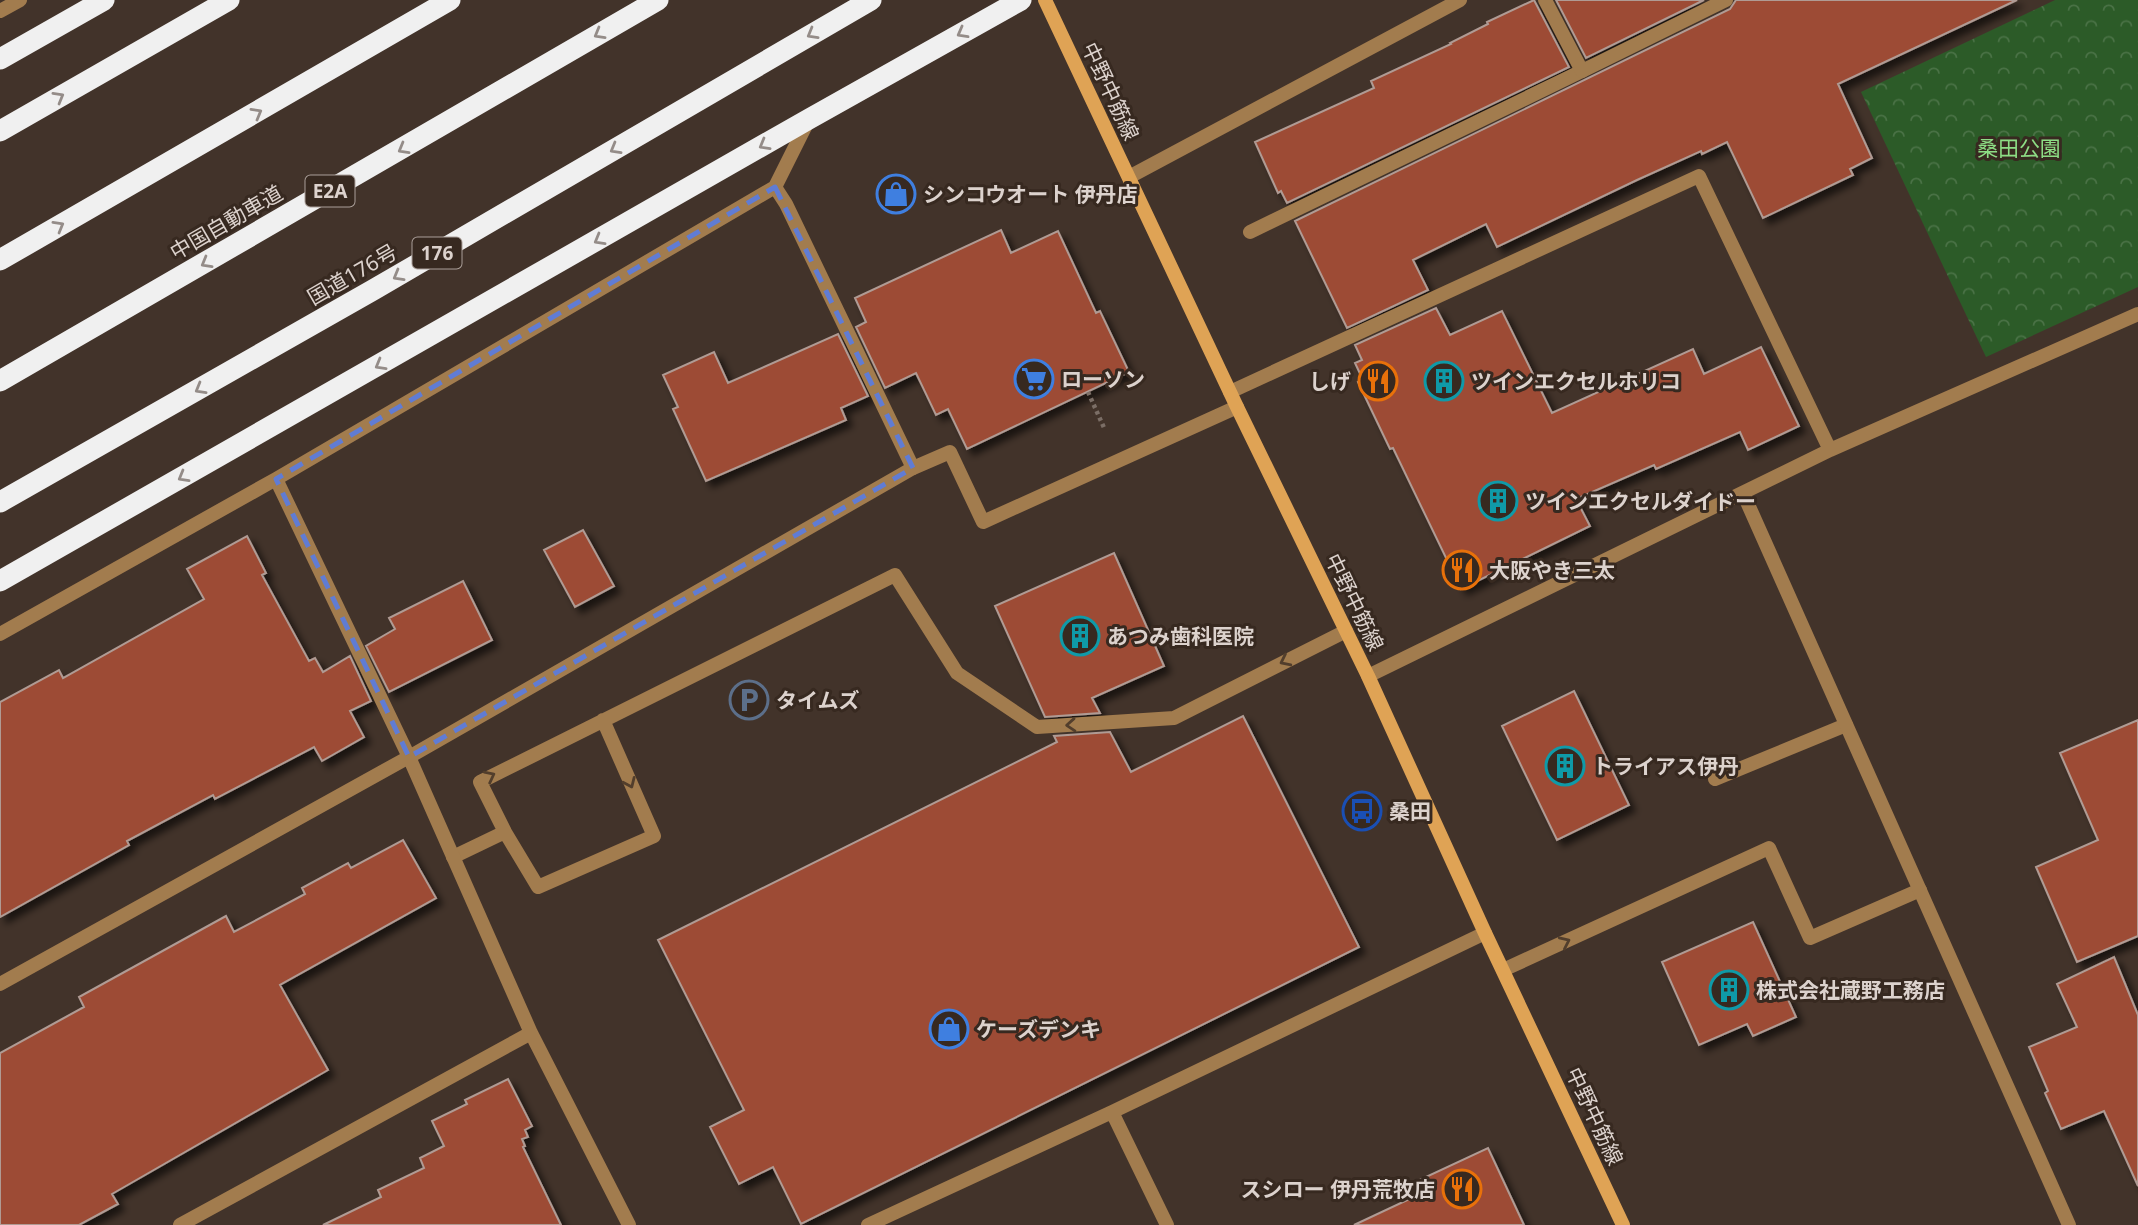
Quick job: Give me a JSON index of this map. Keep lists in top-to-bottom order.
{
  "streets": {
    "highway": [
      "E2A",
      "中国自動車道",
      "176",
      "国道176号"
    ],
    "main road": ["中野中筋線"]
  },
  "parks": ["桑田公園"],
  "places": {
    "shop": ["シンコウオート 伊丹店", "ケーズデンキ"],
    "supermarket": ["ローソン"],
    "restaurant": ["しげ", "大阪やき三太", "スシロー 伊丹荒牧店"],
    "building": [
      "ツインエクセルホリコ",
      "ツインエクセルダイドー",
      "あつみ歯科医院",
      "トライアス伊丹",
      "株式会社蔵野工務店"
    ],
    "parking": ["タイムズ"],
    "bus stop": ["桑田"]
  }
}
